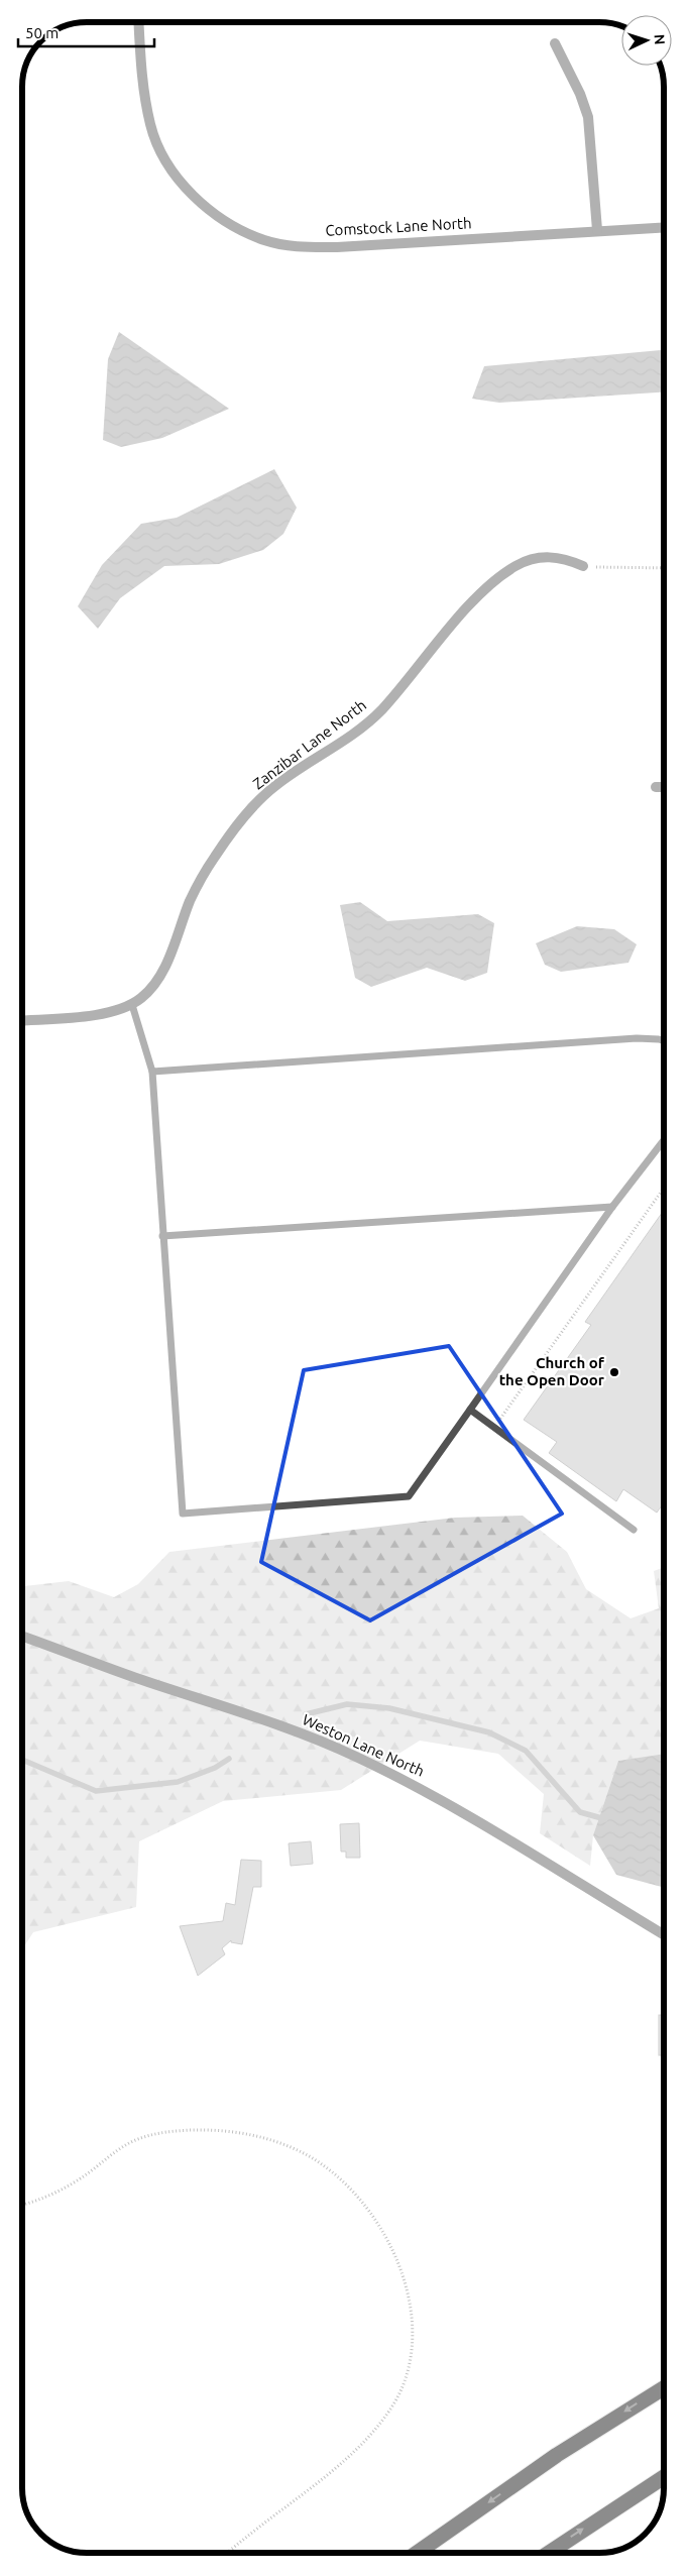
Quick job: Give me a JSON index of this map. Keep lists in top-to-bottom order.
{
  "streets": {
    "street": ["Comstock Lane North", "Zanzibar Lane North", "Weston Lane North"]
  },
  "places": ["Church of the Open Door"],
  "scale_bar": "50 m",
  "north": "right"
}
